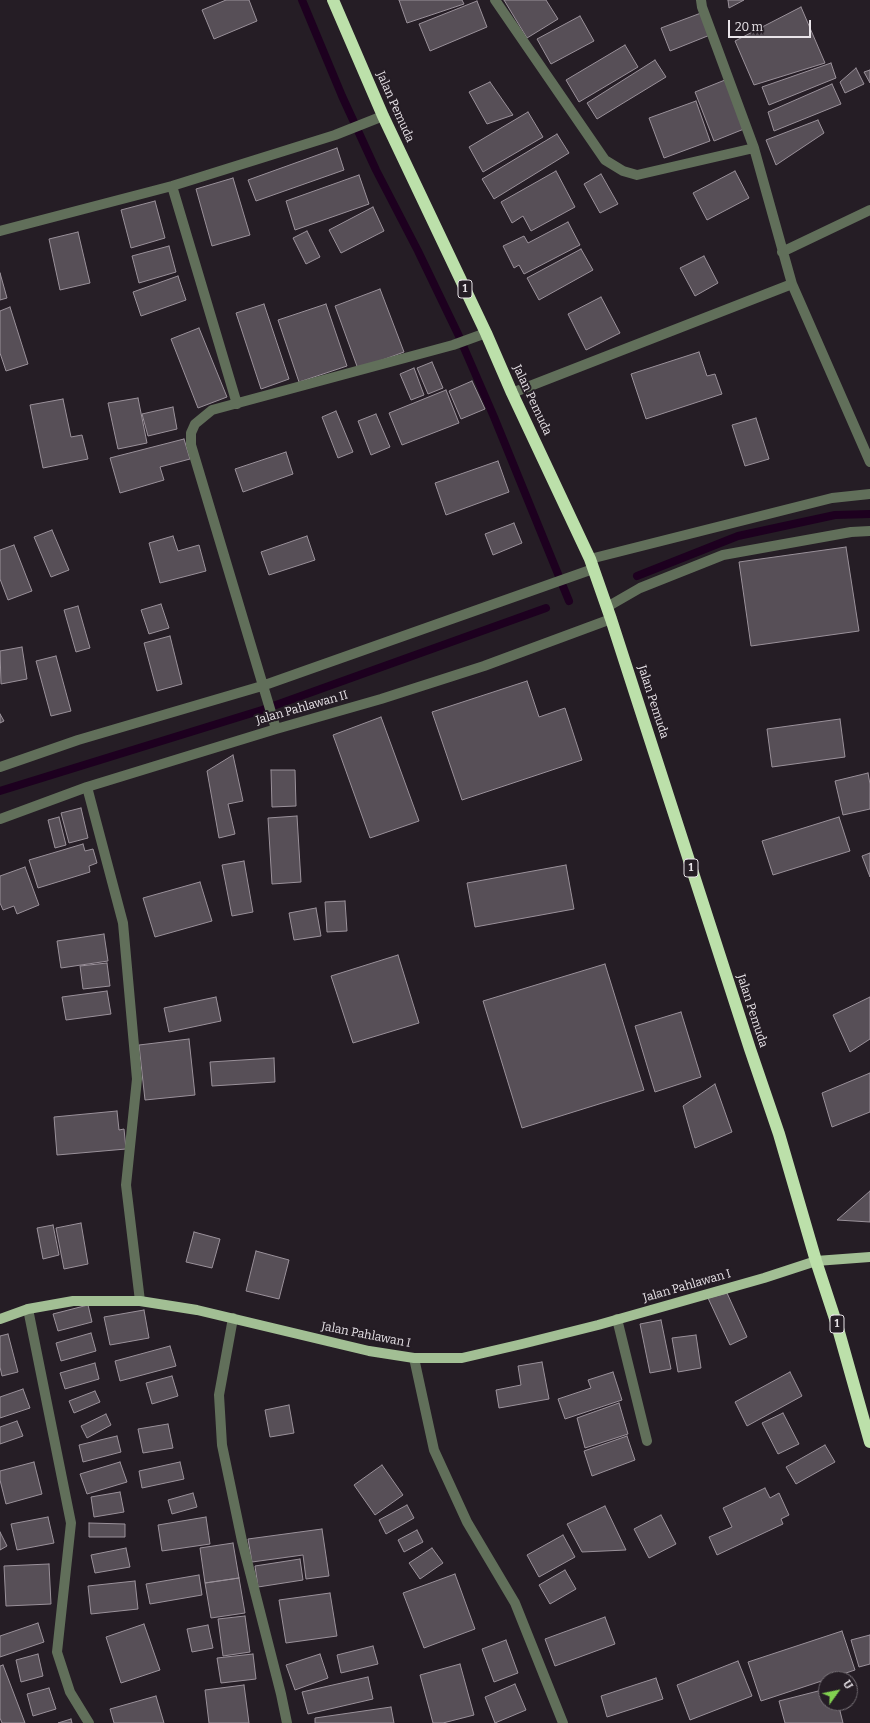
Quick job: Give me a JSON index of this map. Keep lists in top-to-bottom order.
{
  "streets": {
    "highway": ["Jalan Pemuda", "1"],
    "main road": ["Jalan Pahlawan I"],
    "street": ["Jalan Pahlawan II"]
  },
  "crossings": [
    ["Jalan Pemuda", "Jalan Pahlawan II"],
    ["Jalan Pemuda", "Jalan Pahlawan I"]
  ],
  "scale_bar": "20 m",
  "north": "top right"
}
